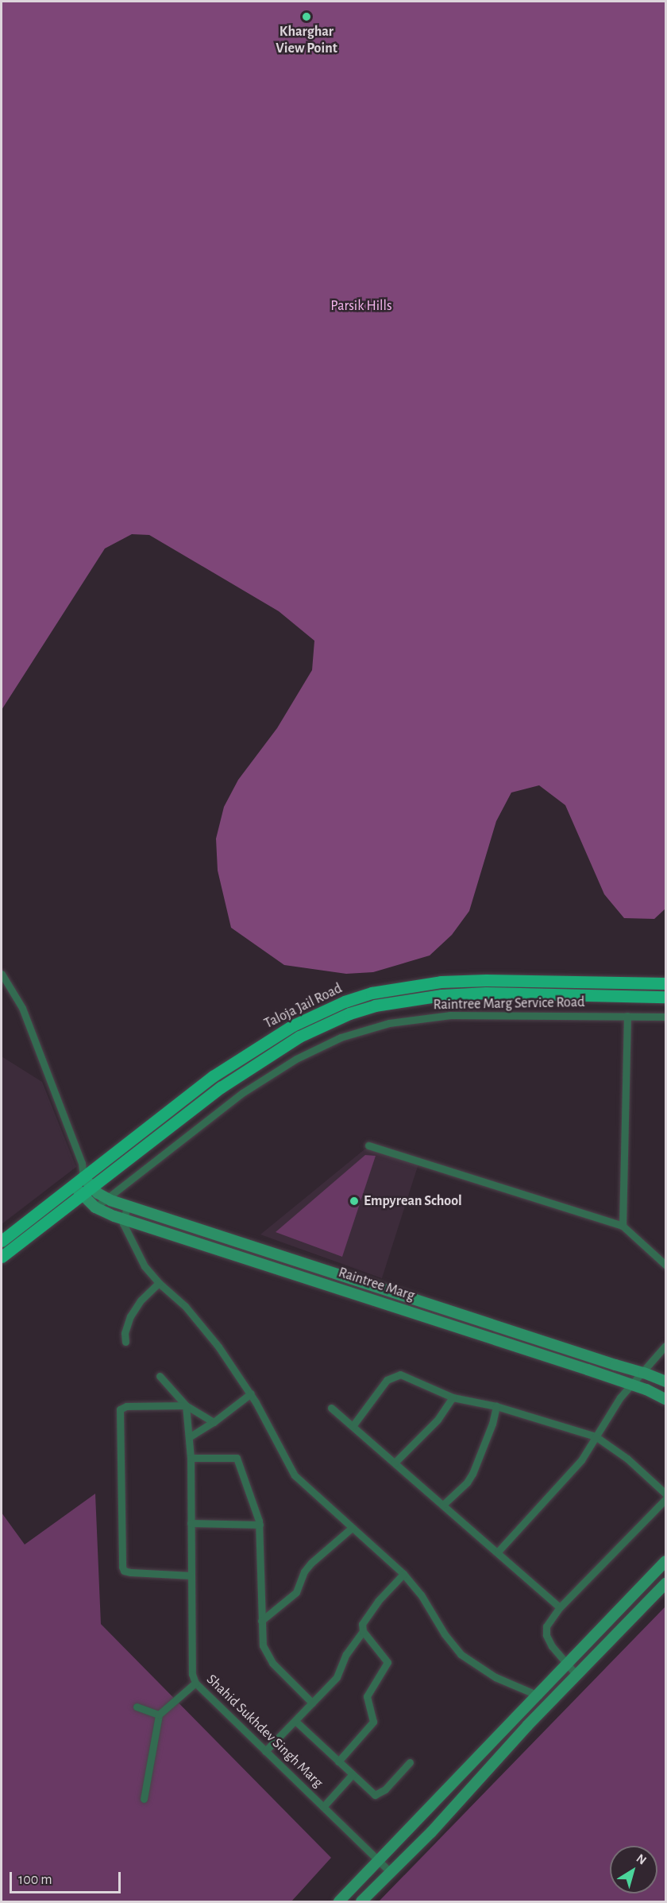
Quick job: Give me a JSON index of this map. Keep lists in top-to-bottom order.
{
  "streets": {
    "main road": ["Taloja Jail Road", "Raintree Marg"],
    "street": ["Raintree Marg Service Road", "Shahid Sukhdev Singh Marg"]
  },
  "crossings": [
    ["Raintree Marg Service Road", "Raintree Marg"],
    ["Taloja Jail Road", "Raintree Marg"]
  ],
  "parks": ["Parsik Hills"],
  "places": ["Kharghar View Point", "Empyrean School"],
  "scale_bar": "100 m",
  "north": "top right"
}
